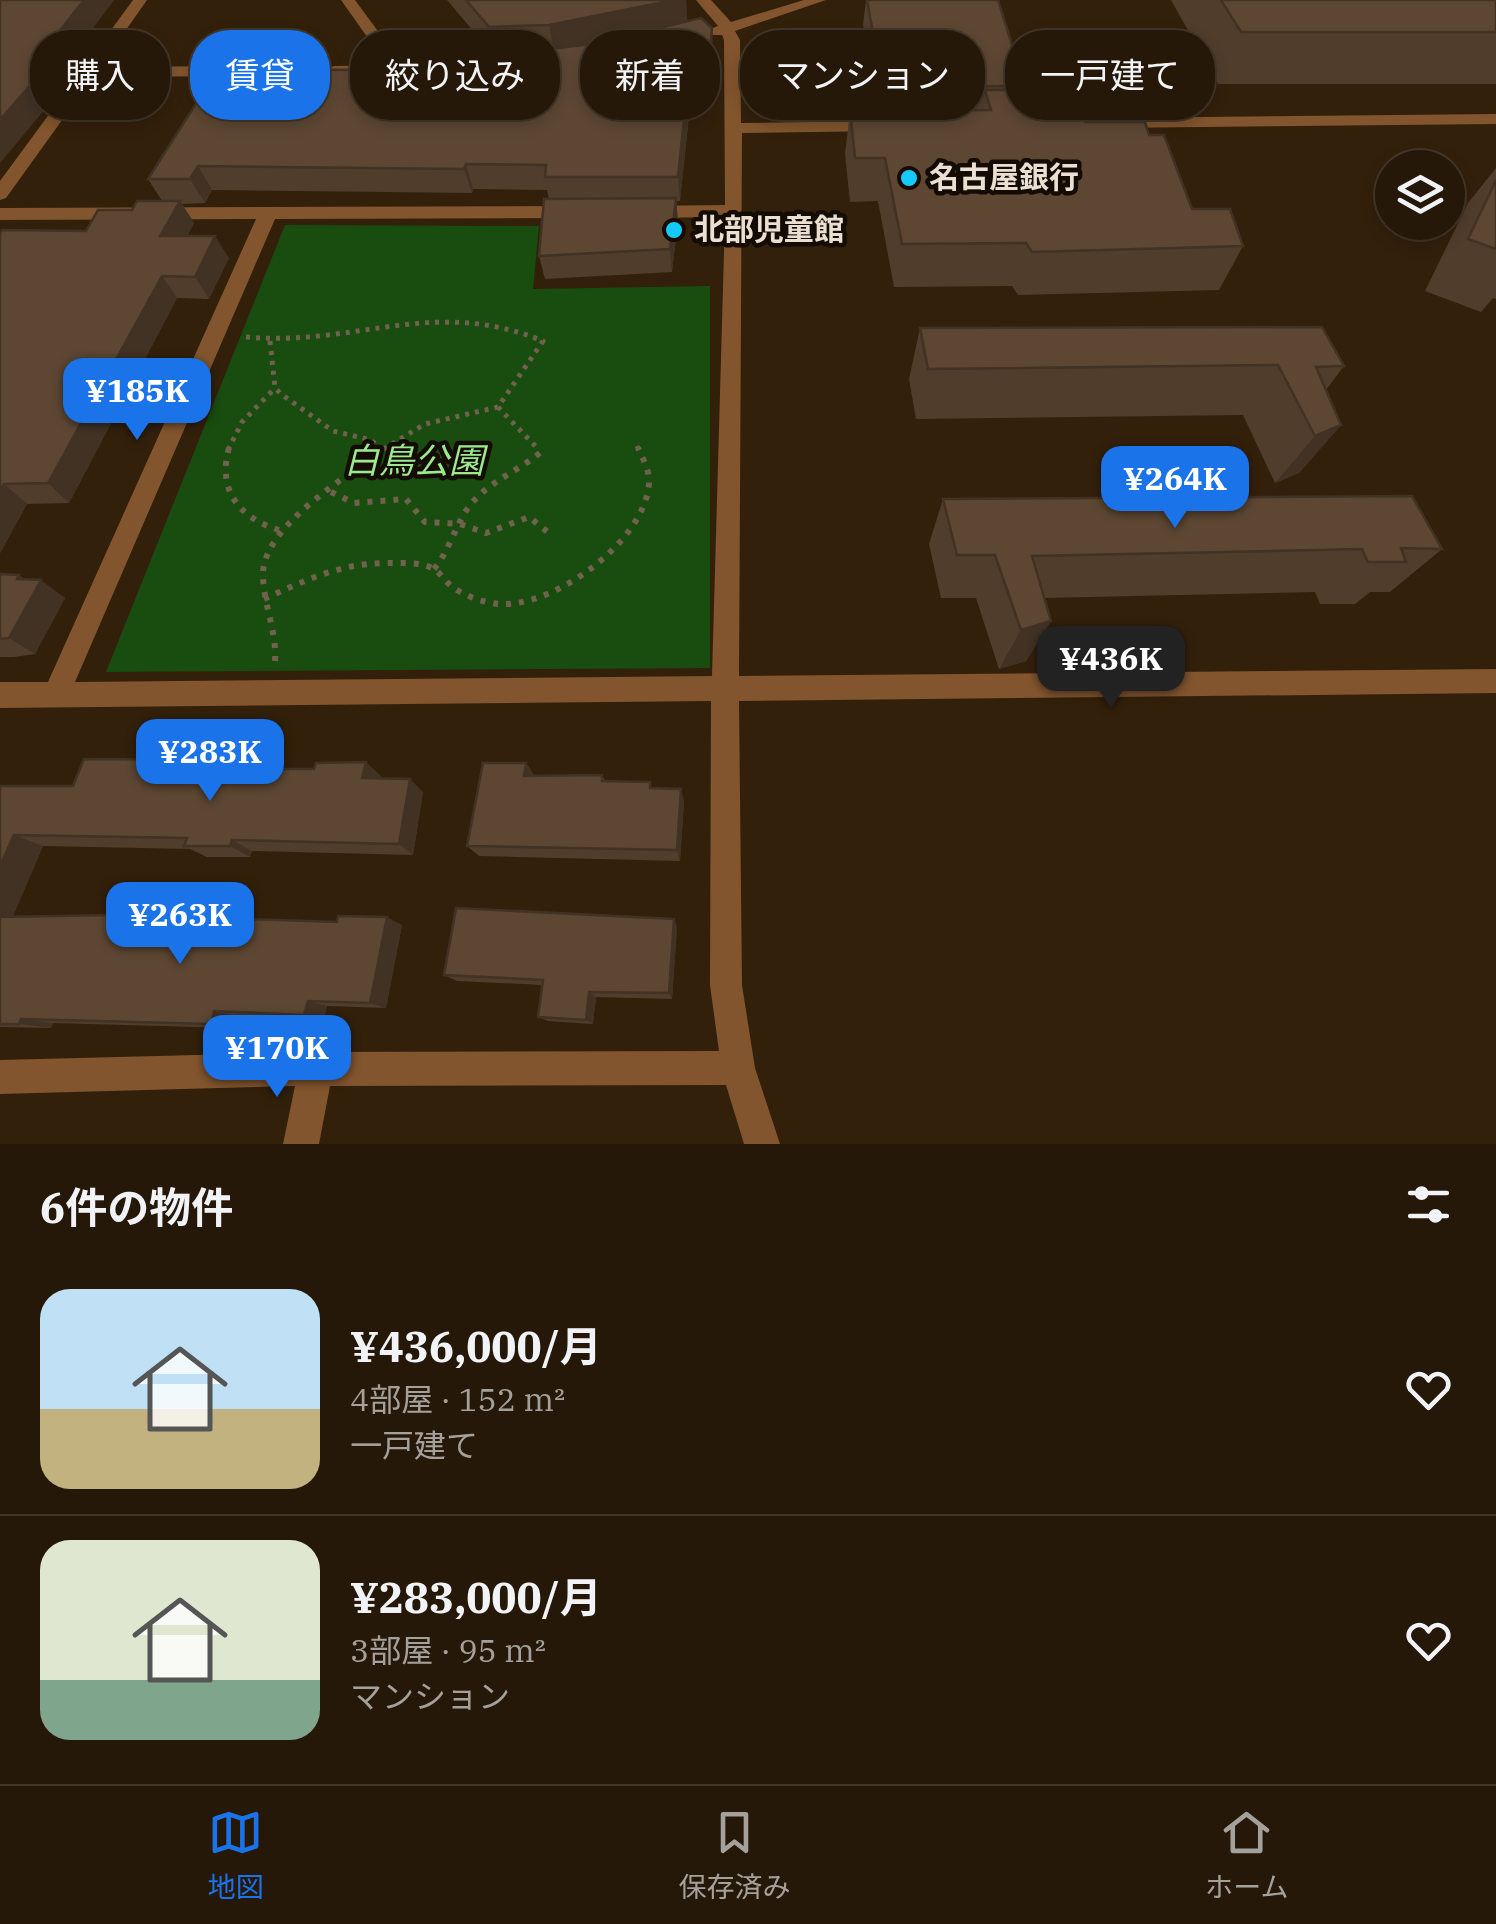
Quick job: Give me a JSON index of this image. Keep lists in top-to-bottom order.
{
  "parks": ["白鳥公園"],
  "places": ["名古屋銀行", "北部児童館"],
  "page": {
    "chip": [
      "購入",
      "賃貸",
      "絞り込み",
      "新着",
      "マンション",
      "一戸建て"
    ],
    "price": [
      "¥185K",
      "¥264K",
      "¥436K",
      "¥283K",
      "¥263K",
      "¥170K"
    ],
    "heading": "6件の物件",
    "list": [
      {
        "name": "¥436,000/月",
        "note": "4部屋 · 152 m² · 一戸建て"
      },
      {
        "name": "¥283,000/月",
        "note": "3部屋 · 95 m² · マンション"
      }
    ],
    "tabs": ["地図", "保存済み", "ホーム"]
  }
}
